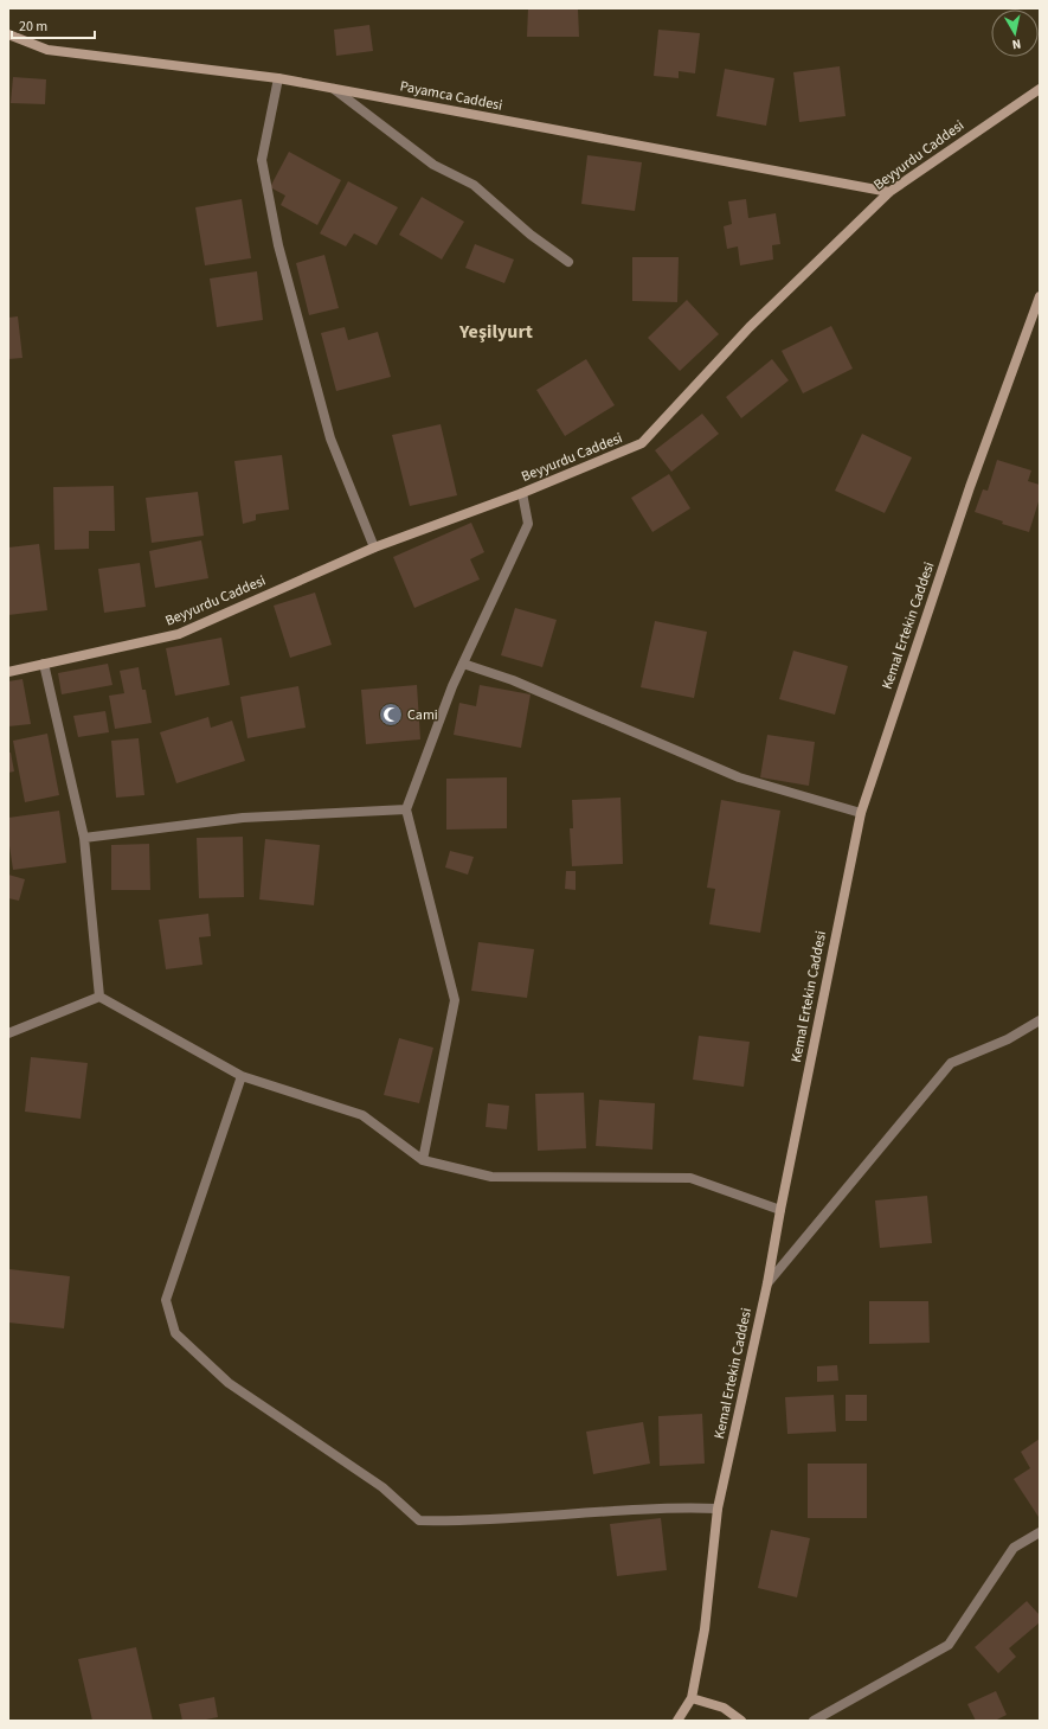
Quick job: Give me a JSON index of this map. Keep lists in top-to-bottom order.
{
  "streets": {
    "street": ["Payamca Caddesi", "Beyyurdu Caddesi", "Kemal Ertekin Caddesi"]
  },
  "crossings": [
    ["Payamca Caddesi", "Beyyurdu Caddesi"]
  ],
  "districts": ["Yeşilyurt"],
  "places": {
    "mosque": ["Cami"]
  },
  "scale_bar": "20 m",
  "north": "bottom"
}
